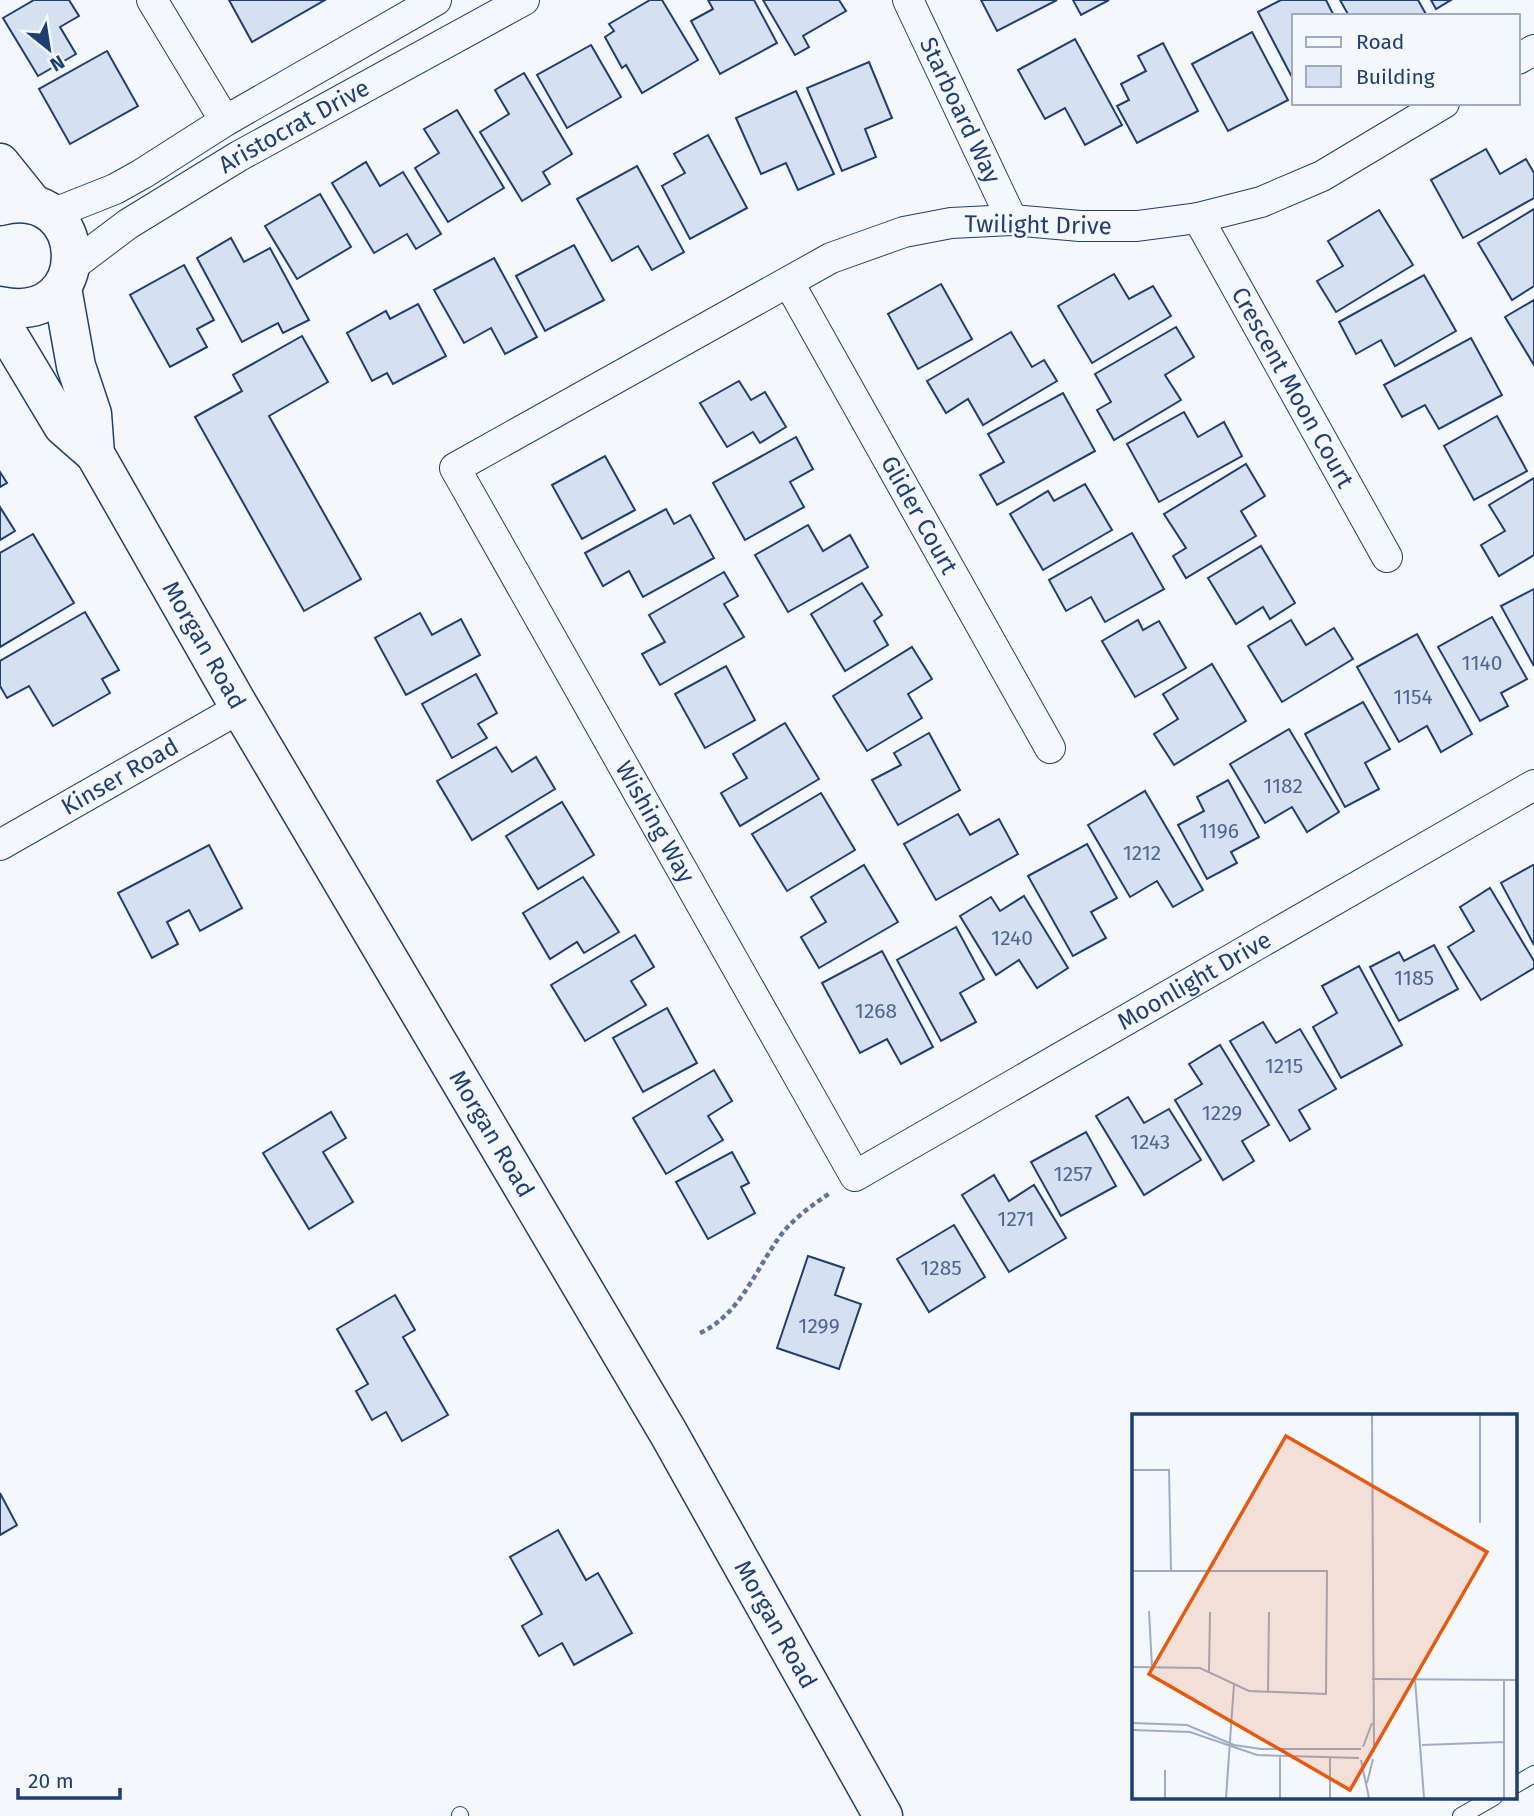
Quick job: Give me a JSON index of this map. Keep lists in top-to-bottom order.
{
  "streets": {
    "street": [
      "Starboard Way",
      "Aristocrat Drive",
      "Twilight Drive",
      "Crescent Moon Court",
      "Glider Court",
      "Morgan Road",
      "Kinser Road",
      "Wishing Way",
      "Moonlight Drive"
    ]
  },
  "crossings": [
    ["Starboard Way", "Twilight Drive"],
    ["Aristocrat Drive", "Morgan Road"],
    ["Twilight Drive", "Crescent Moon Court"],
    ["Twilight Drive", "Glider Court"],
    ["Twilight Drive", "Wishing Way"],
    ["Morgan Road", "Kinser Road"],
    ["Wishing Way", "Moonlight Drive"]
  ],
  "house_numbers": [
    "1140",
    "1154",
    "1182",
    "1196",
    "1212",
    "1240",
    "1185",
    "1268",
    "1215",
    "1229",
    "1243",
    "1257",
    "1271",
    "1285",
    "1299"
  ],
  "legend": ["Road", "Building"],
  "scale_bar": "20 m",
  "north": "bottom right"
}
